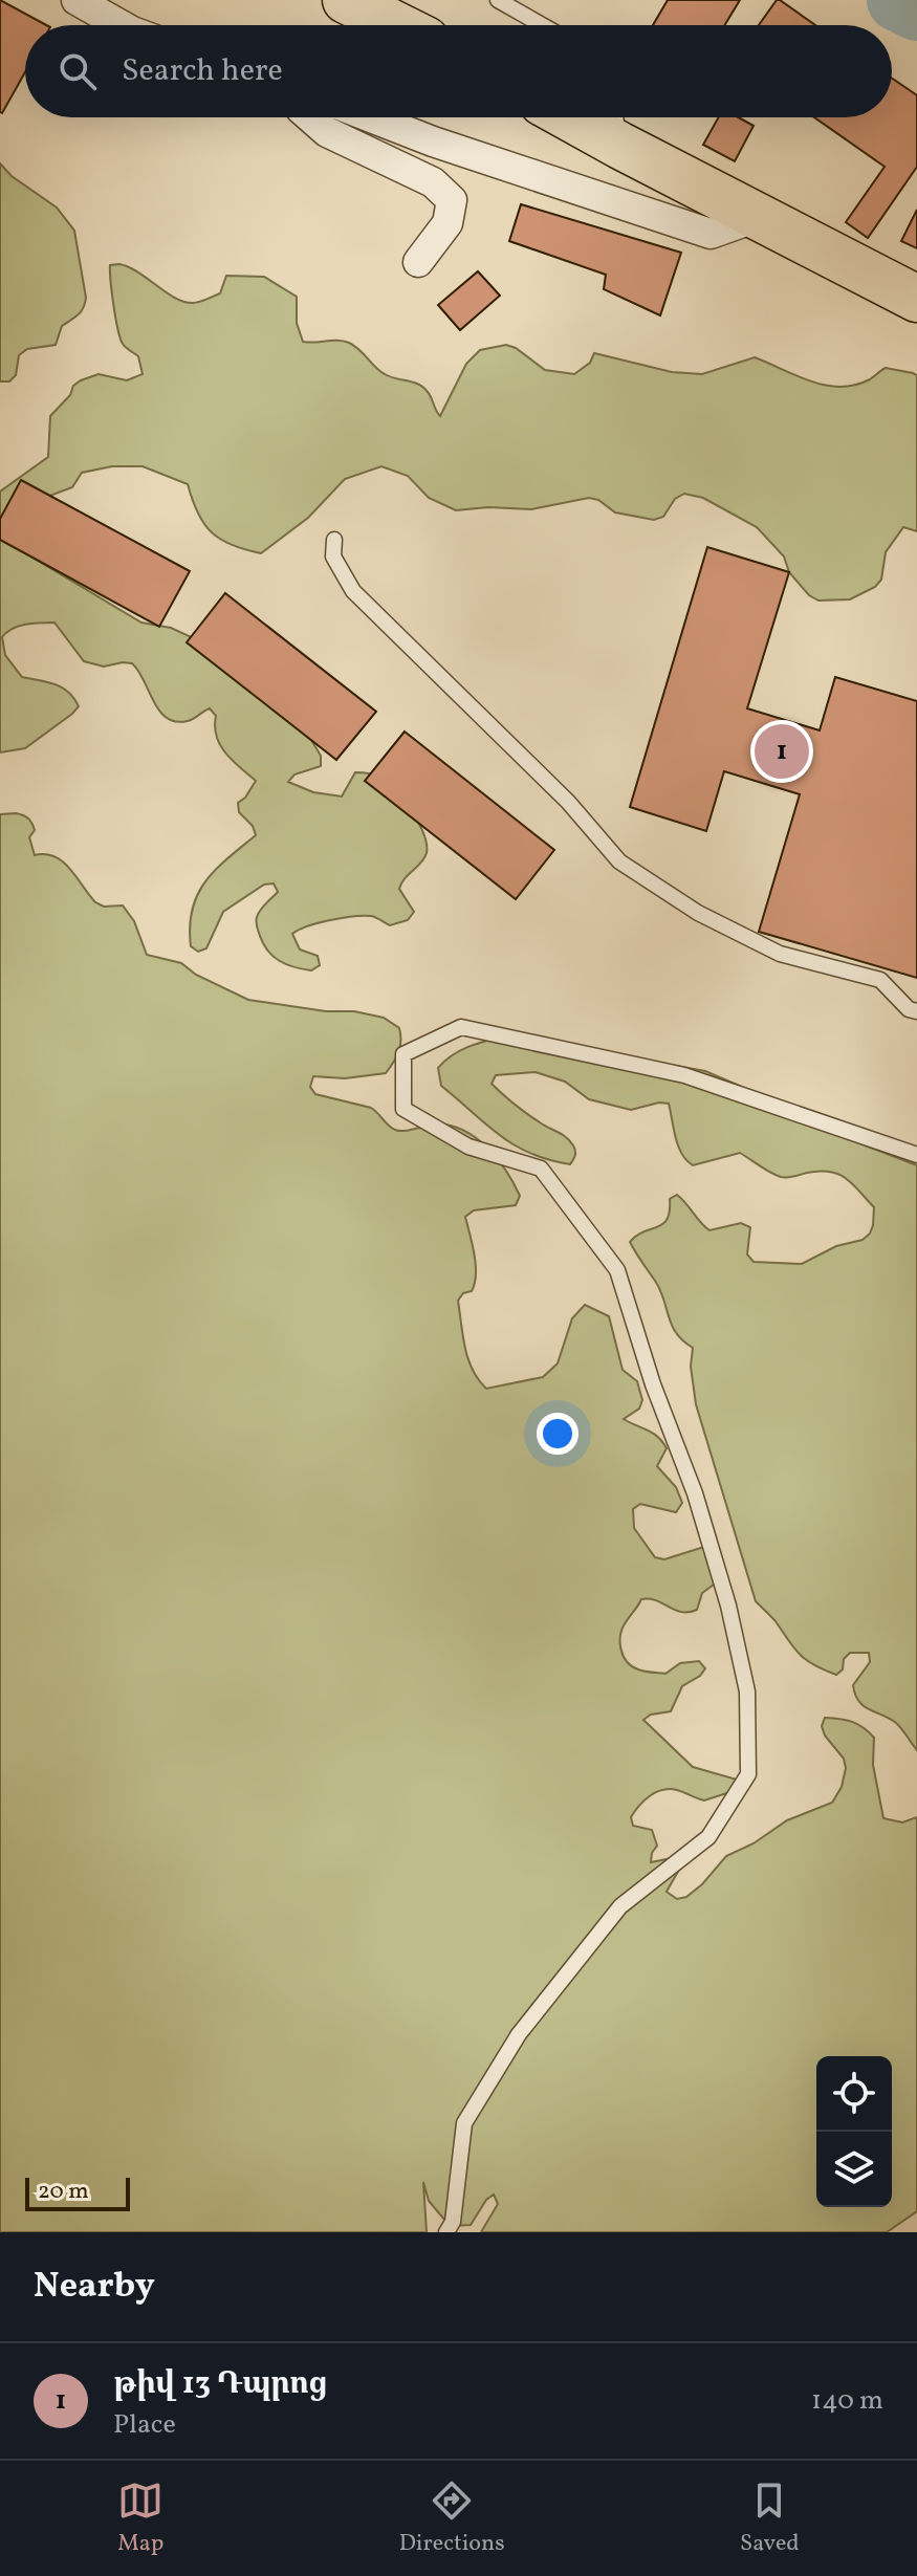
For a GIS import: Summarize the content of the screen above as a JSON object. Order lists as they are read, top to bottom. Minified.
{"scale_bar":"20 m","page":{"search":"Search here","pins":"1","scale":"20 m","heading":"Nearby","list":[{"mark":"1","name":"թիվ 13 Դպրոց","note":"Place","value":"140 m"}],"nav":["Map","Directions","Saved"]}}
